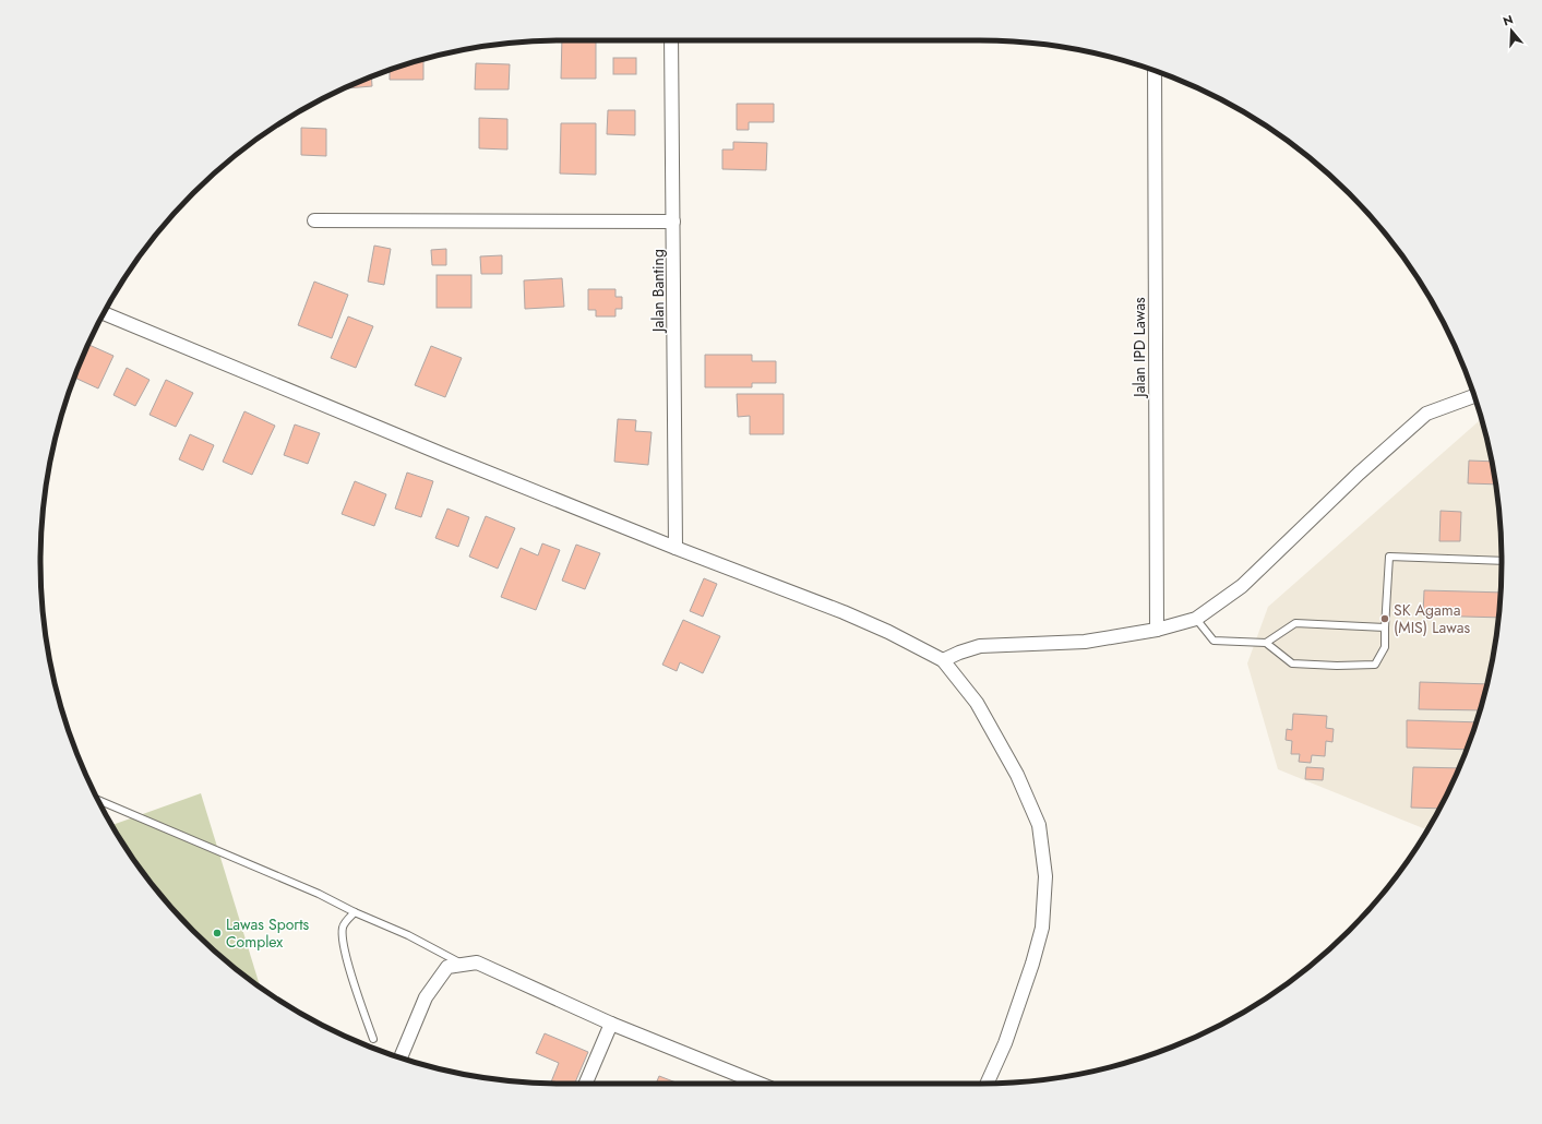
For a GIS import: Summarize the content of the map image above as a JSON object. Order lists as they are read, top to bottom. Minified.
{"streets":{"street":["Jalan Banting","Jalan IPD Lawas"]},"places":["SK Agama (MIS) Lawas","Lawas Sports Complex"],"north":"top"}
